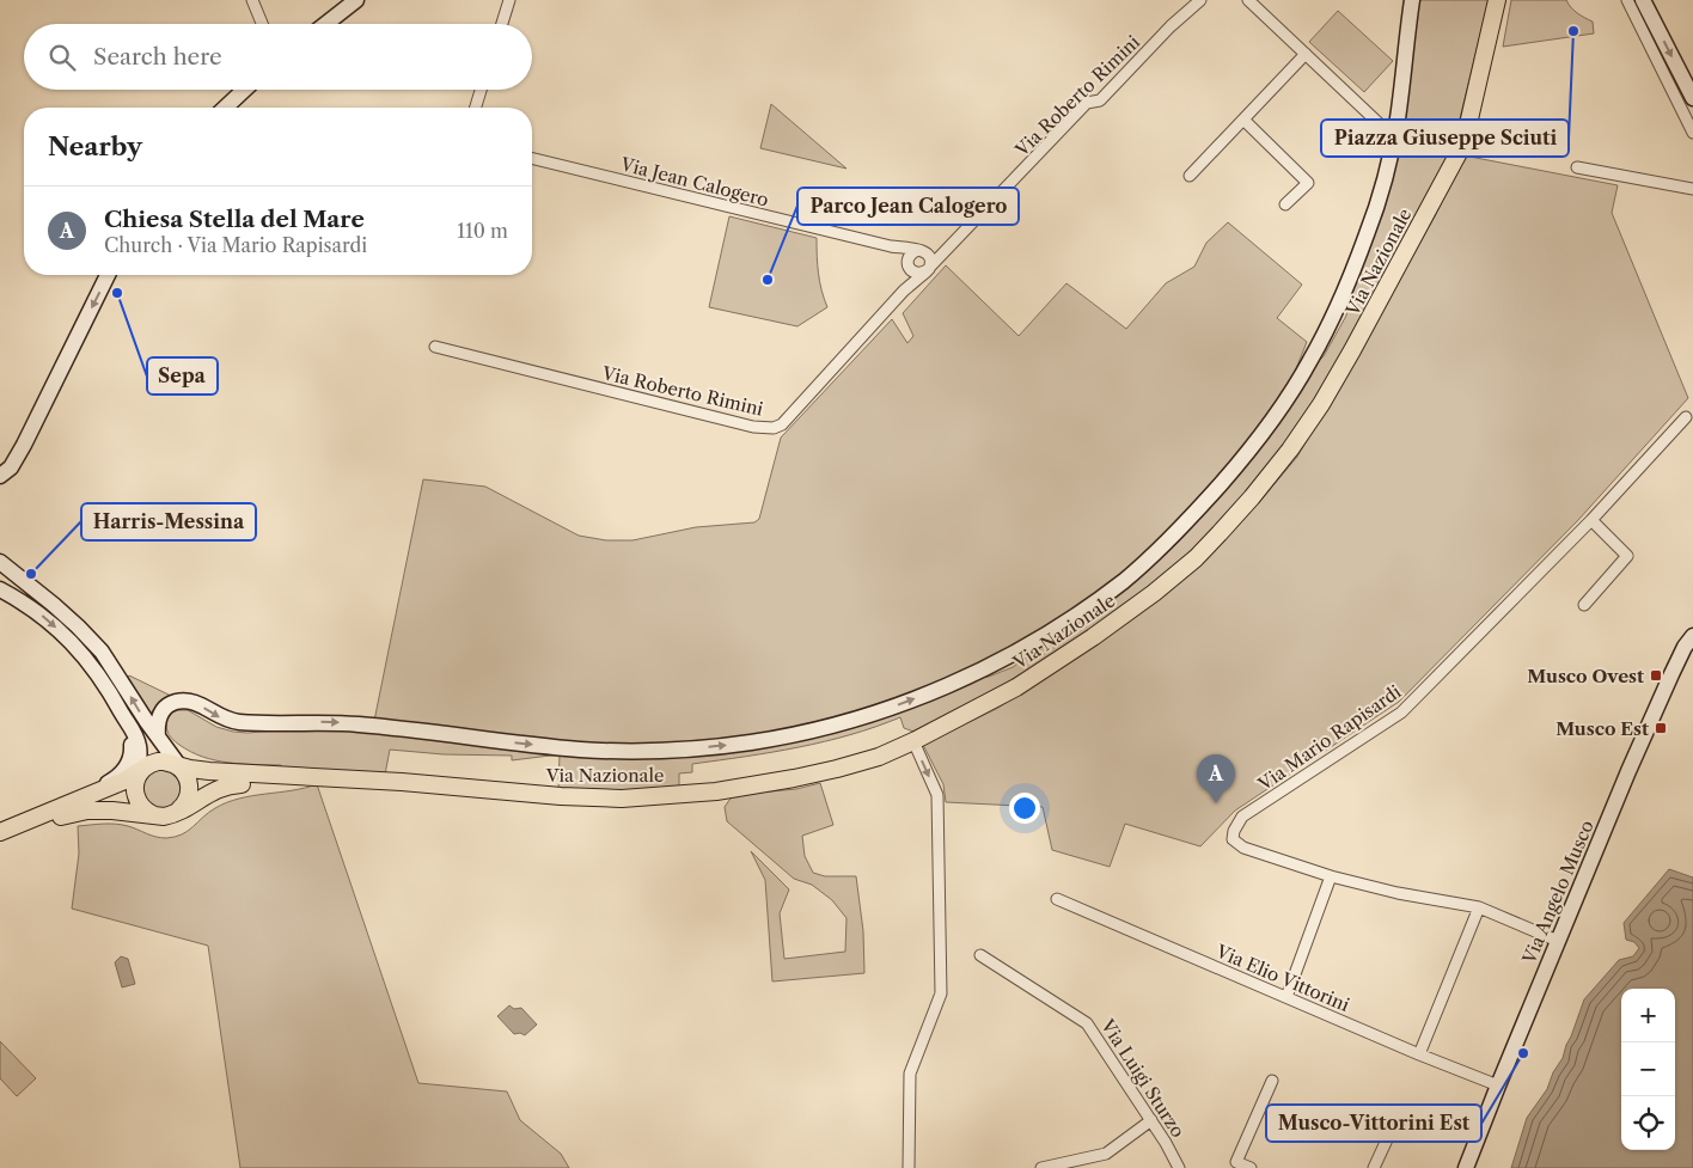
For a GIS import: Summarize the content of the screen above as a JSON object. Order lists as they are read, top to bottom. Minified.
{"streets":{"main road":["Via Nazionale"],"street":["Via Roberto Rimini","Via Jean Calogero","Via Mario Rapisardi","Via Angelo Musco","Via Elio Vittorini","Via Luigi Sturzo"]},"crossings":[["Via Roberto Rimini","Via Jean Calogero"],["Via Mario Rapisardi","Via Angelo Musco"],["Via Angelo Musco","Via Elio Vittorini"]],"places":{"other":["Piazza Giuseppe Sciuti","Parco Jean Calogero","Sepa","Harris-Messina","Musco-Vittorini Est"],"transit":["Musco Ovest","Musco Est"]},"page":{"search":"Search here","heading":"Nearby","list":[{"mark":"A","name":"Chiesa Stella del Mare","note":"Church · Via Mario Rapisardi","value":"110 m"}],"pins":"A","map_buttons":["+","−"]}}
